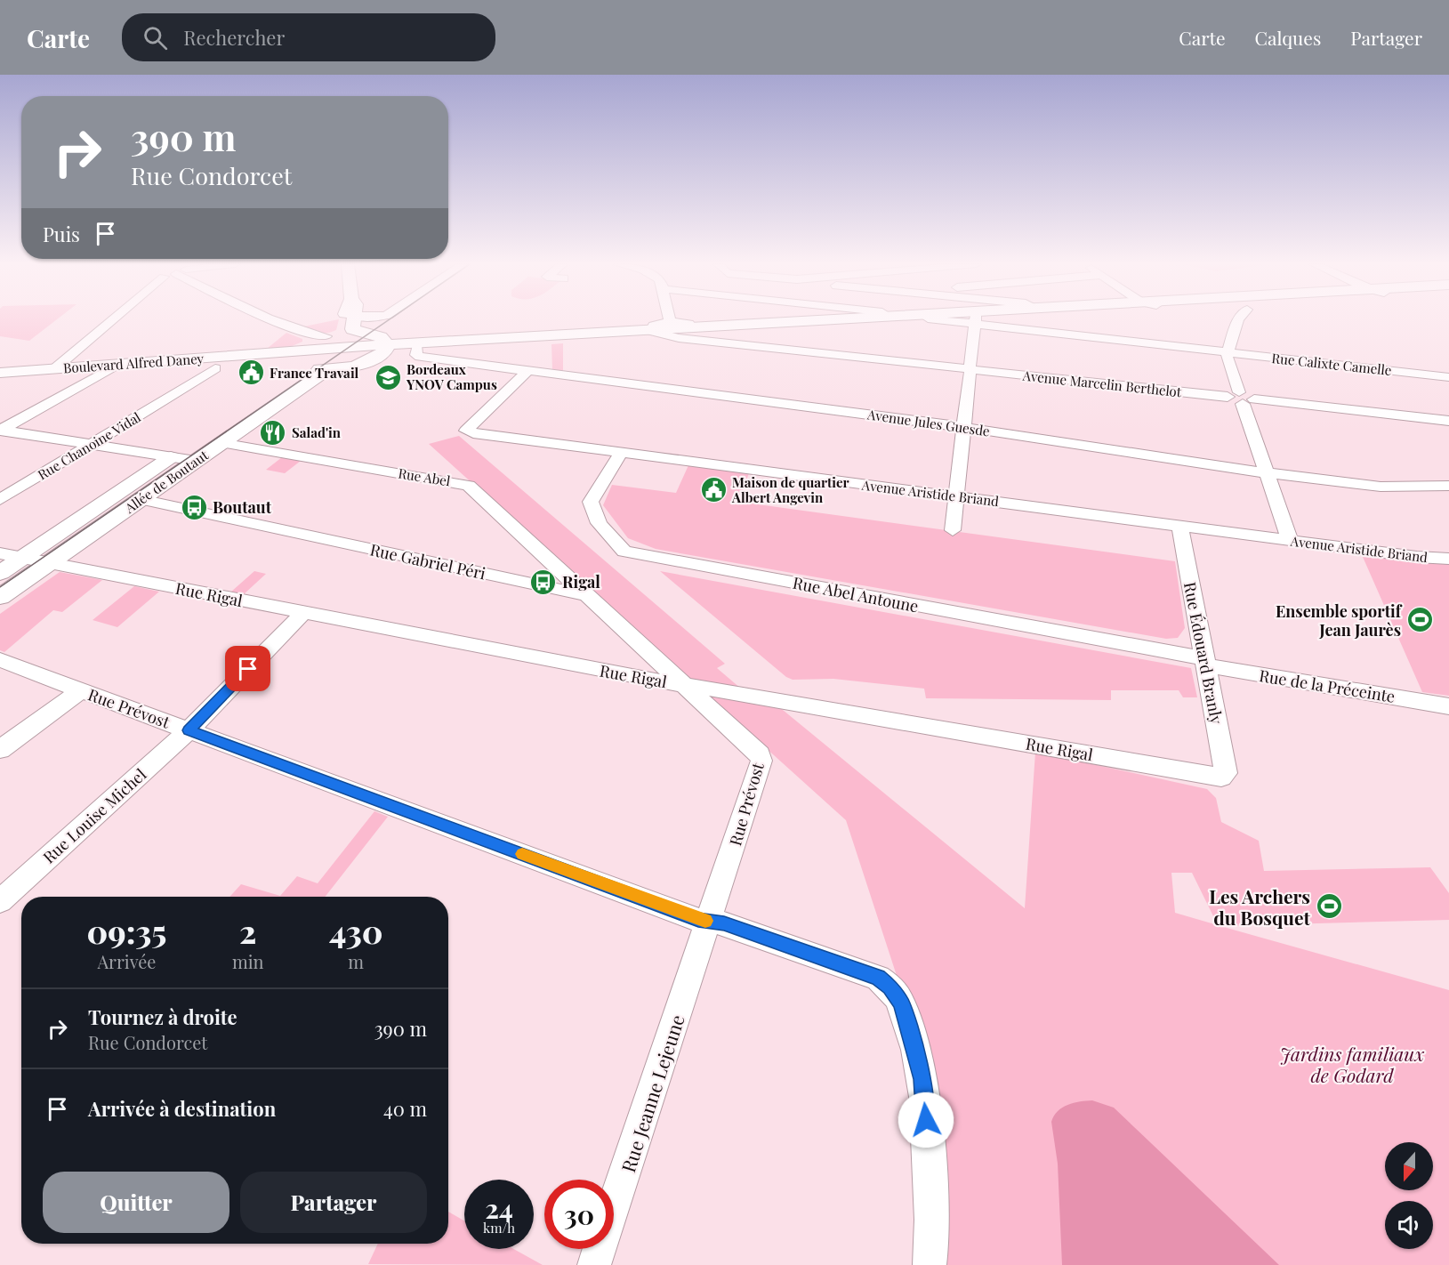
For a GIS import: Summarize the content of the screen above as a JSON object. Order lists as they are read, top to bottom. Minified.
{"streets":{"main road":["Boulevard Alfred Daney","Allée de Boutaut"],"street":["Rue Calixte Camelle","Avenue Marcelin Berthelot","Avenue Jules Guesde","Rue Chanoine Vidal","Rue Abel","Avenue Aristide Briand","Rue Gabriel Péri","Rue Rigal","Rue Abel Antoune","Rue Édouard Branly","Rue de la Préceinte","Rue Prévost","Rue Louise Michel","Rue Jeanne Lejeune"]},"crossings":[["Boulevard Alfred Daney","Allée de Boutaut"],["Avenue Jules Guesde","Avenue Aristide Briand"],["Rue Abel","Allée de Boutaut"],["Rue Abel","Rue Gabriel Péri"],["Allée de Boutaut","Rue Gabriel Péri"],["Allée de Boutaut","Rue Rigal"],["Avenue Aristide Briand","Rue Abel Antoune"],["Avenue Aristide Briand","Rue Édouard Branly"],["Rue Rigal","Rue Édouard Branly"],["Rue Rigal","Rue Prévost"],["Rue Rigal","Rue Louise Michel"],["Rue Abel Antoune","Rue Édouard Branly"],["Rue Abel Antoune","Rue de la Préceinte"],["Rue Édouard Branly","Rue de la Préceinte"],["Rue Prévost","Rue Louise Michel"],["Rue Prévost","Rue Jeanne Lejeune"]],"parks":["Jardins familiaux de Godard"],"places":{"public building":["France Travail","Maison de quartier Albert Angevin"],"school or university":["Bordeaux YNOV Campus"],"restaurant":["Salad'in"],"bus stop":["Boutaut","Rigal"],"sports":["Ensemble sportif Jean Jaurès","Les Archers du Bosquet"]},"north":"bottom","page":{"header":"Carte","search":"Rechercher","nav":["Carte","Calques","Partager"],"turn":["390 m","Rue Condorcet"],"then":"Puis","eta":["09:35","Arrivée","2","min","430","m"],"list":[{"name":"Tournez à droite","note":"Rue Condorcet","value":"390 m"},{"name":"Arrivée à destination","value":"40 m"}],"buttons":["Quitter","Partager"],"speed":"24 km/h","limit":"30"}}
